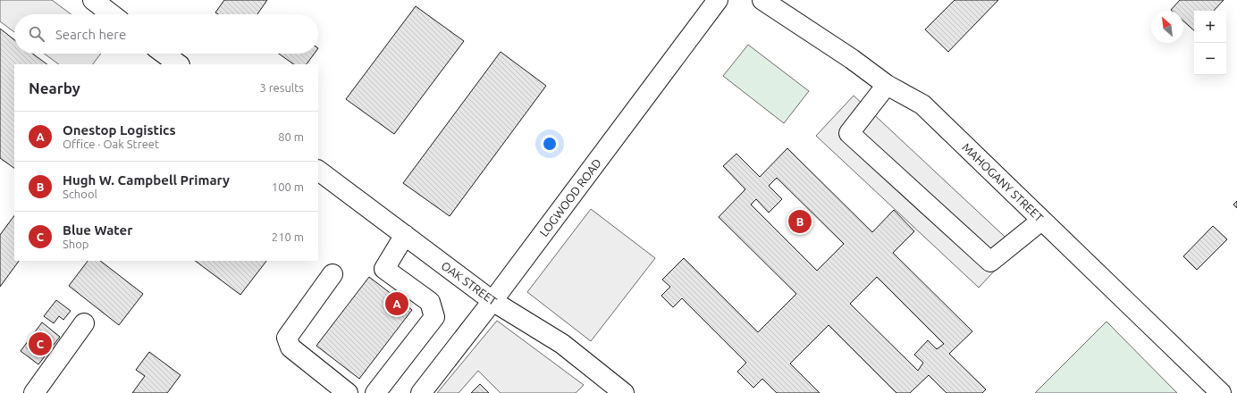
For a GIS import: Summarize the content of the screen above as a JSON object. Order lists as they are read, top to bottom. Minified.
{"streets":{"street":["MAHOGANY STREET","LOGWOOD ROAD","OAK STREET"]},"crossings":[["LOGWOOD ROAD","OAK STREET"]],"north":"top left","page":{"map_buttons":["+","−"],"search":"Search here","heading":["Nearby","3 results"],"list":[{"mark":"A","name":"Onestop Logistics","note":"Office · Oak Street","value":"80 m"},{"mark":"B","name":"Hugh W. Campbell Primary","note":"School","value":"100 m"},{"mark":"C","name":"Blue Water","note":"Shop","value":"210 m"}],"pins":["B","A","C"]}}
